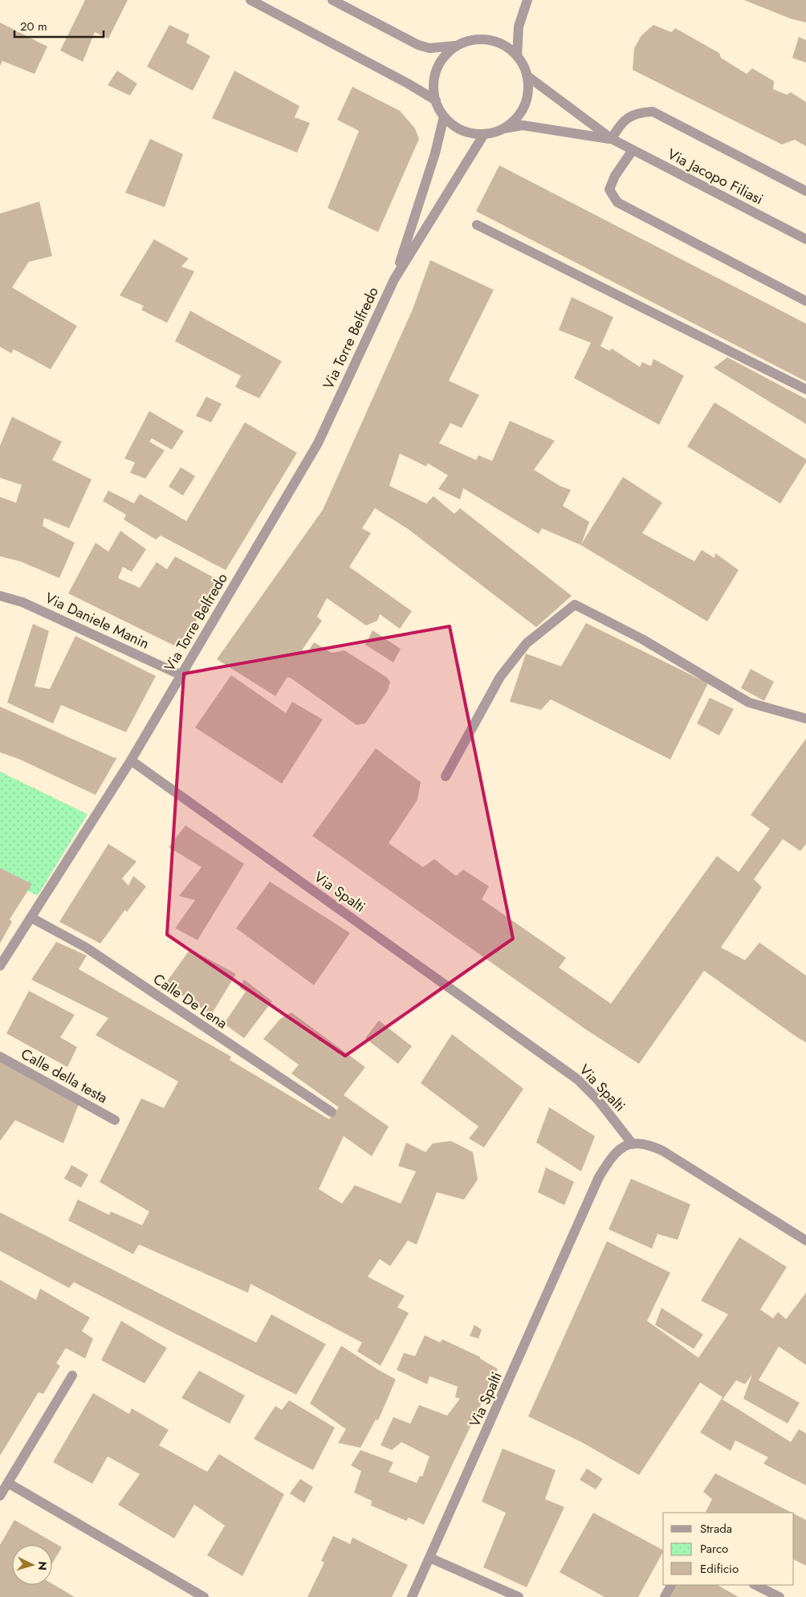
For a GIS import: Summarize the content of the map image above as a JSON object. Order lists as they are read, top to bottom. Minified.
{"streets":{"street":["Via Jacopo Filiasi","Via Torre Belfredo","Via Daniele Manin","Via Spalti","Calle De Lena","Calle della testa"]},"crossings":[["Via Jacopo Filiasi","Via Torre Belfredo"],["Via Torre Belfredo","Via Daniele Manin"],["Via Torre Belfredo","Via Spalti"],["Via Torre Belfredo","Calle De Lena"]],"legend":["Strada","Parco","Edificio"],"scale_bar":"20 m","north":"right"}
